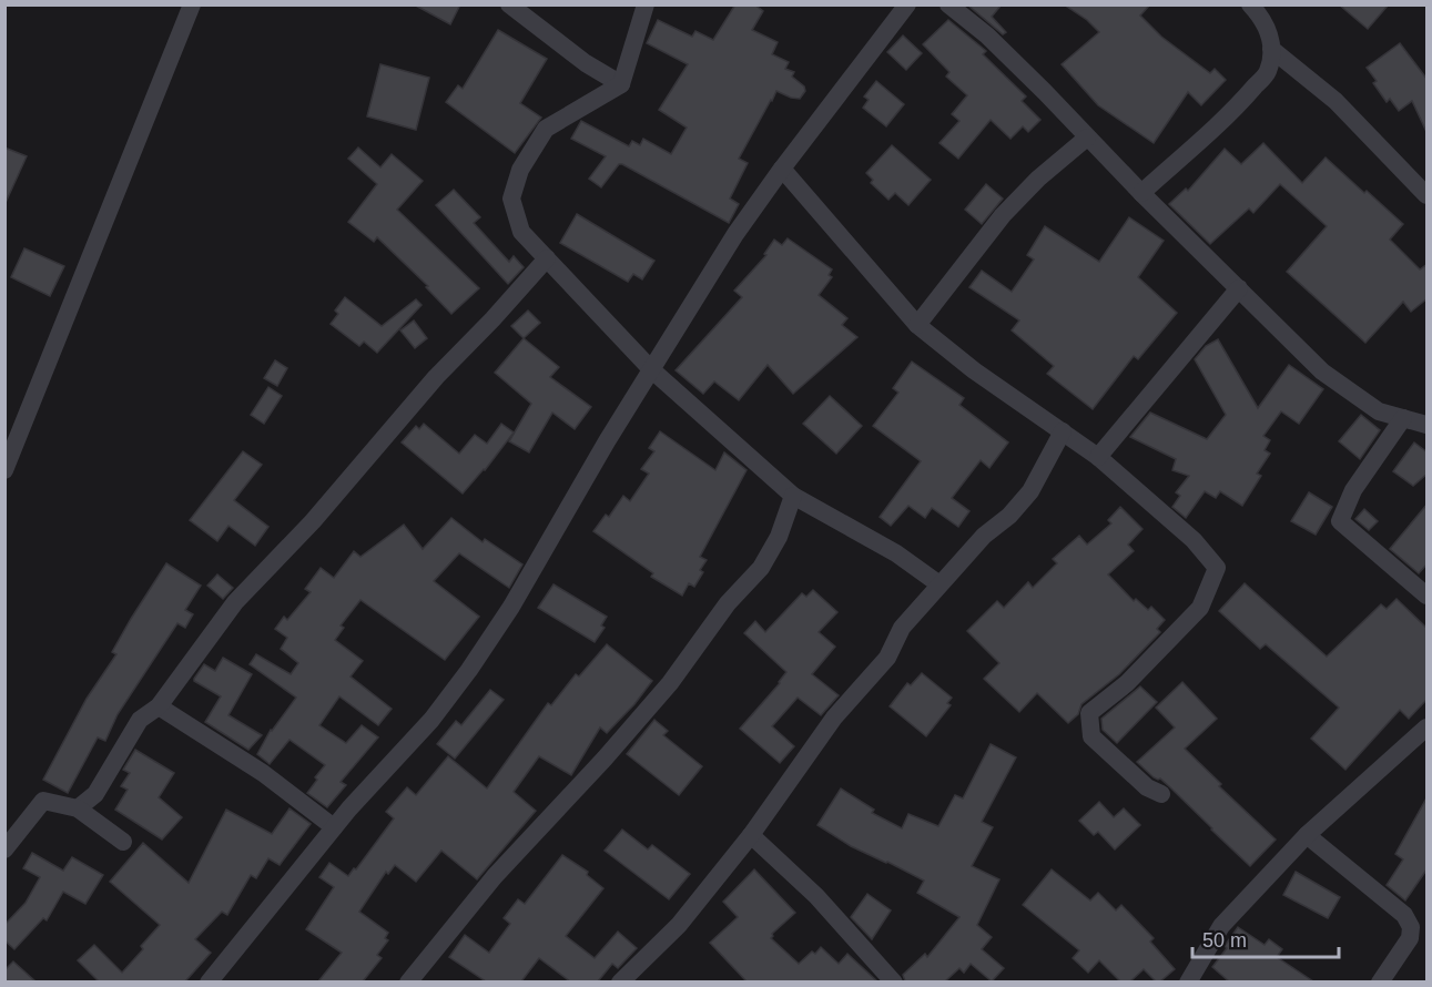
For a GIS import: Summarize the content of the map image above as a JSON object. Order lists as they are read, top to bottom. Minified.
{"scale_bar":"50 m"}
